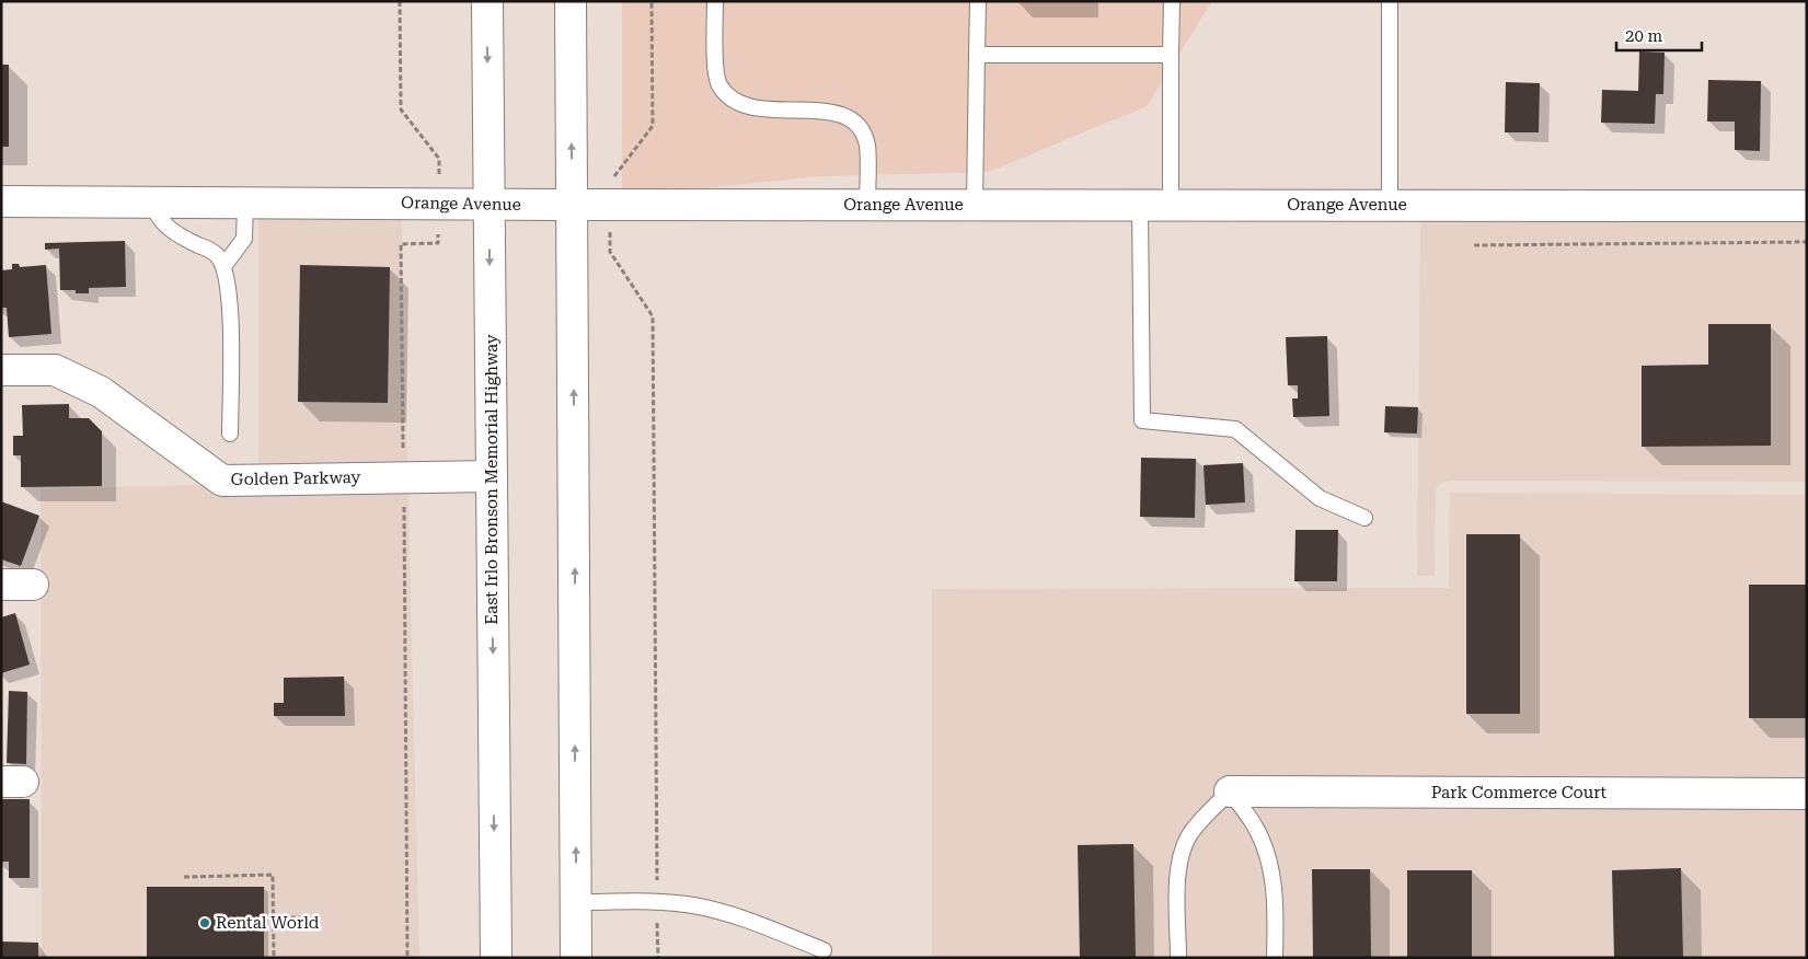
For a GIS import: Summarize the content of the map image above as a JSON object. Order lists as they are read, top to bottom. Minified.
{"streets":{"main road":["Orange Avenue","Golden Parkway","East Irlo Bronson Memorial Highway","Park Commerce Court"]},"crossings":[["Orange Avenue","East Irlo Bronson Memorial Highway"],["Golden Parkway","East Irlo Bronson Memorial Highway"]],"places":["Rental World"],"scale_bar":"20 m"}
